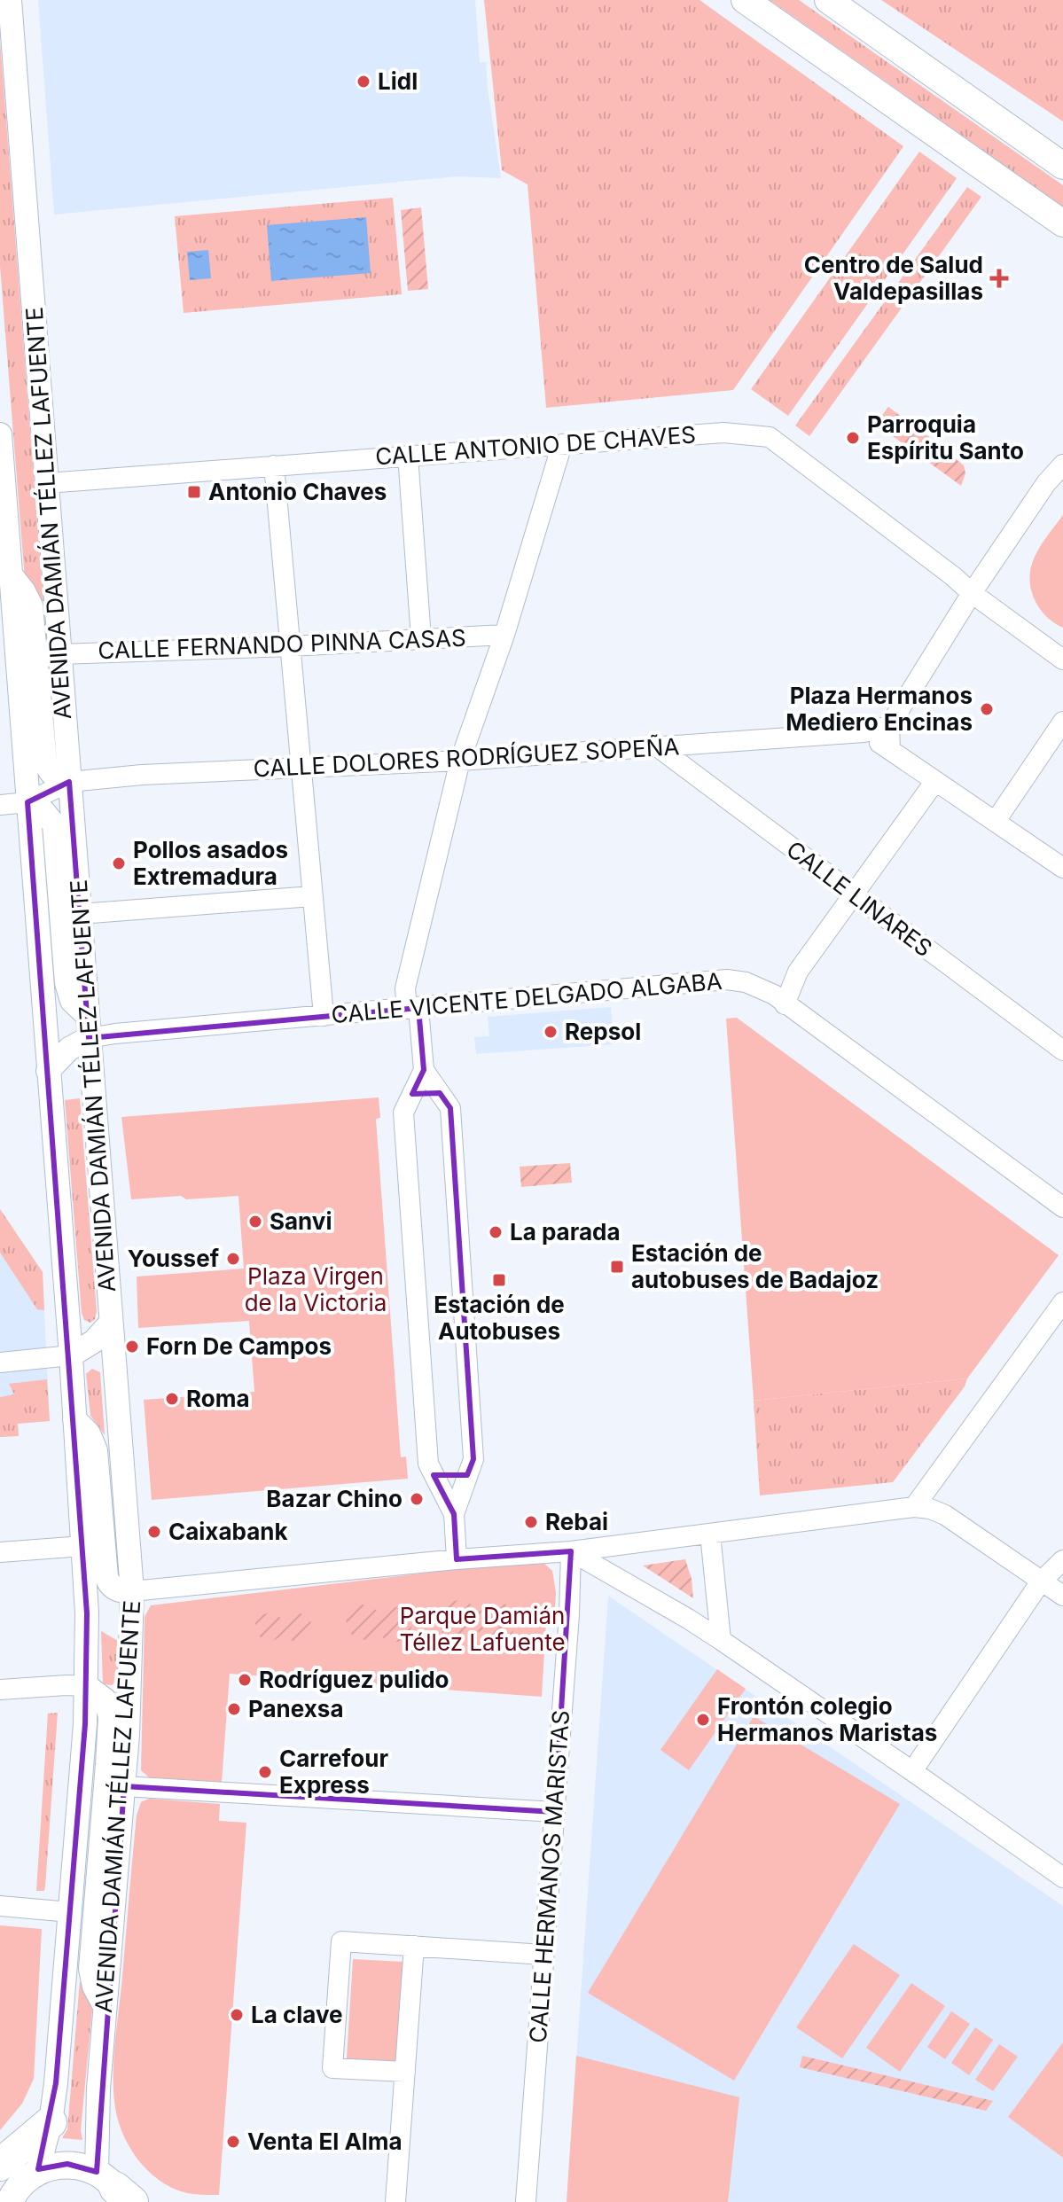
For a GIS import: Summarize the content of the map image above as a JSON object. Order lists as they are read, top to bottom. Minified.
{"streets":{"street":["CALLE ANTONIO DE CHAVES","AVENIDA DAMIÁN TÉLLEZ LAFUENTE","CALLE FERNANDO PINNA CASAS","CALLE DOLORES RODRÍGUEZ SOPEÑA","CALLE LINARES","CALLE VICENTE DELGADO ALGABA","CALLE HERMANOS MARISTAS"]},"crossings":[["CALLE ANTONIO DE CHAVES","AVENIDA DAMIÁN TÉLLEZ LAFUENTE"],["AVENIDA DAMIÁN TÉLLEZ LAFUENTE","CALLE FERNANDO PINNA CASAS"],["AVENIDA DAMIÁN TÉLLEZ LAFUENTE","CALLE DOLORES RODRÍGUEZ SOPEÑA"],["AVENIDA DAMIÁN TÉLLEZ LAFUENTE","CALLE VICENTE DELGADO ALGABA"],["CALLE DOLORES RODRÍGUEZ SOPEÑA","CALLE LINARES"]],"parks":["Plaza Virgen de la Victoria","Parque Damián Téllez Lafuente"],"places":{"other":["Lidl","Parroquia Espíritu Santo","Plaza Hermanos Mediero Encinas","Pollos asados Extremadura","Repsol","Sanvi","La parada","Youssef","Forn De Campos","Roma","Bazar Chino","Rebai","Caixabank","Rodríguez pulido","Panexsa","Frontón colegio Hermanos Maristas","Carrefour Express","La clave","Venta El Alma"],"health":["Centro de Salud Valdepasillas"],"transit":["Antonio Chaves","Estación de autobuses de Badajoz","Estación de Autobuses"]}}
